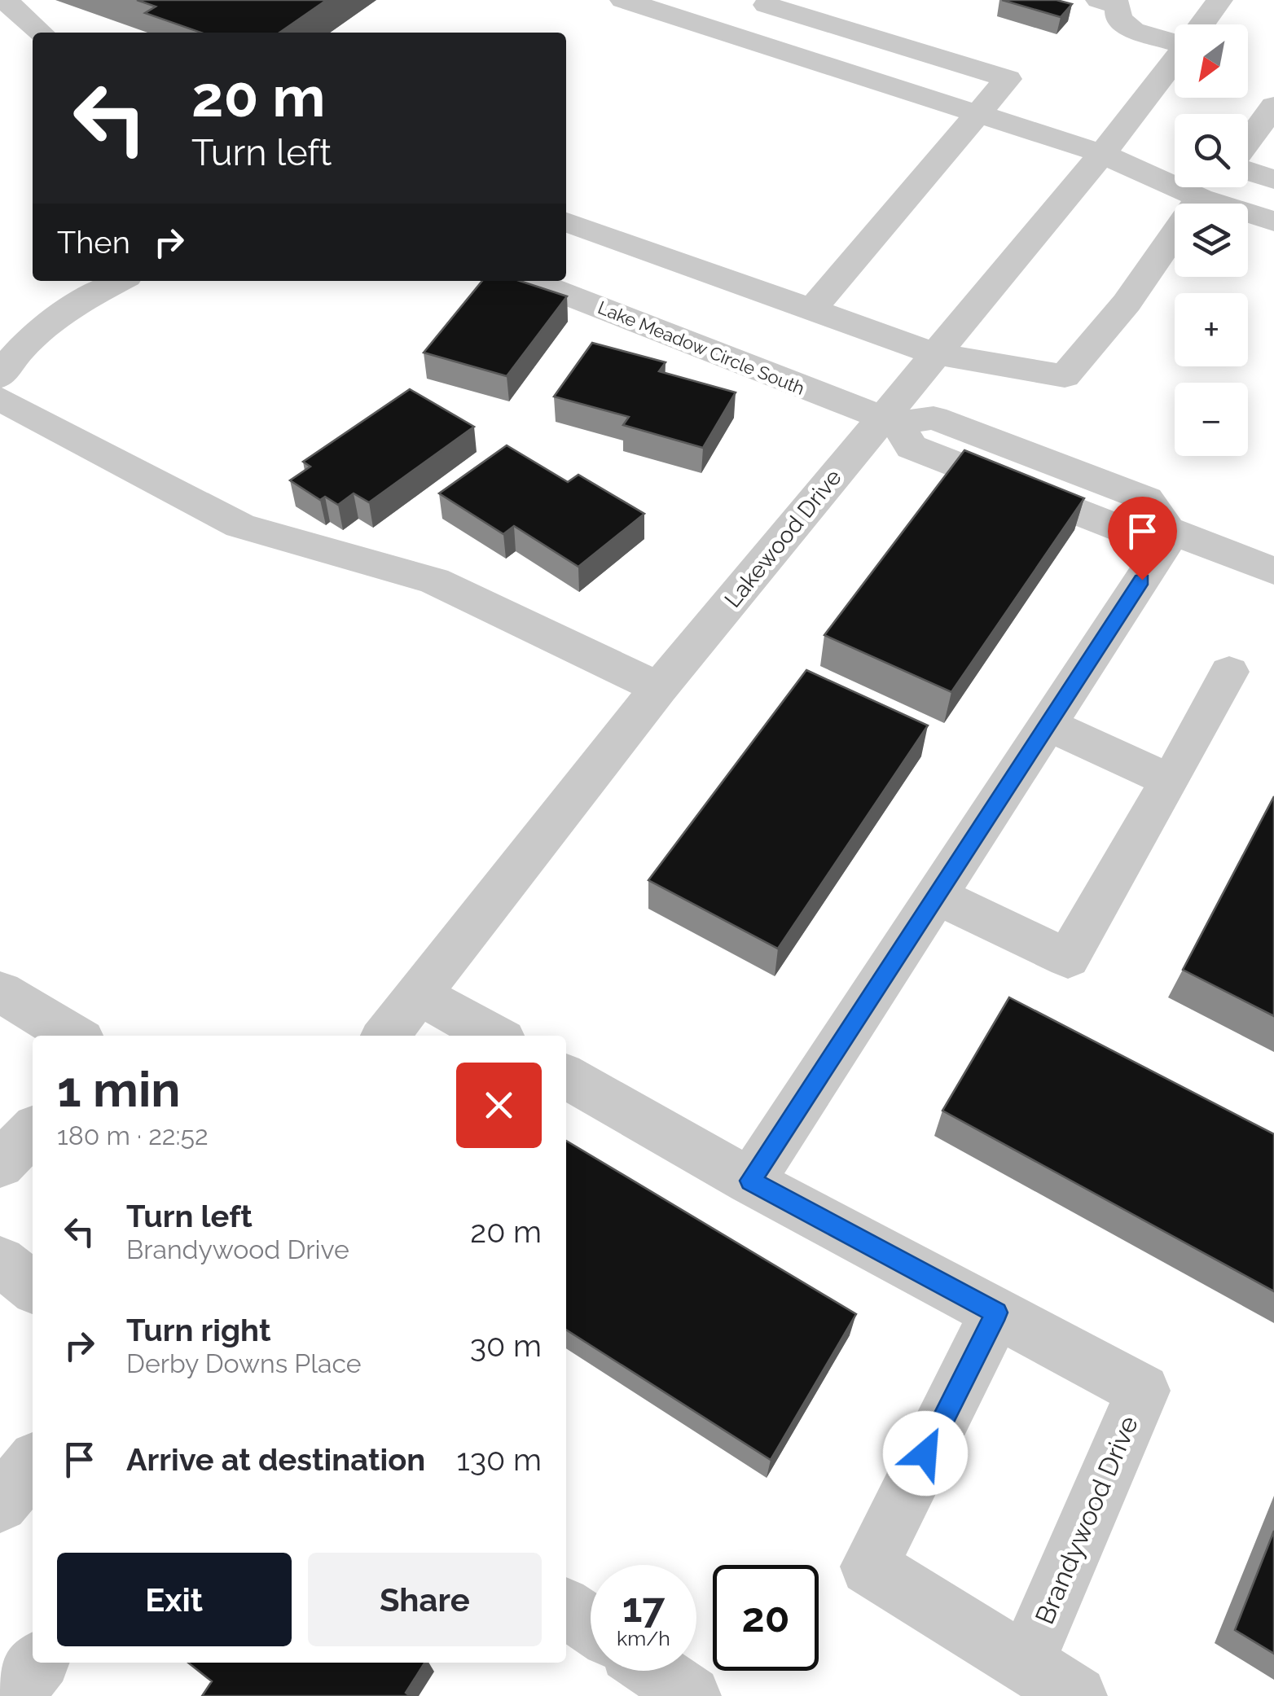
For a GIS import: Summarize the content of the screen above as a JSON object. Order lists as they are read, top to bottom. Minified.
{"streets":{"street":["Lake Meadow Circle South","Lakewood Drive","Brandywood Drive"]},"crossings":[["Lake Meadow Circle South","Lakewood Drive"]],"north":"bottom left","page":{"map_buttons":["+","−"],"turn":["20 m","Turn left"],"then":"Then","heading":["1 min","180 m · 22:52"],"list":[{"name":"Turn left","note":"Brandywood Drive","value":"20 m"},{"name":"Turn right","note":"Derby Downs Place","value":"30 m"},{"name":"Arrive at destination","value":"130 m"}],"buttons":["Exit","Share"],"speed":"17 km/h","limit":"20"}}
